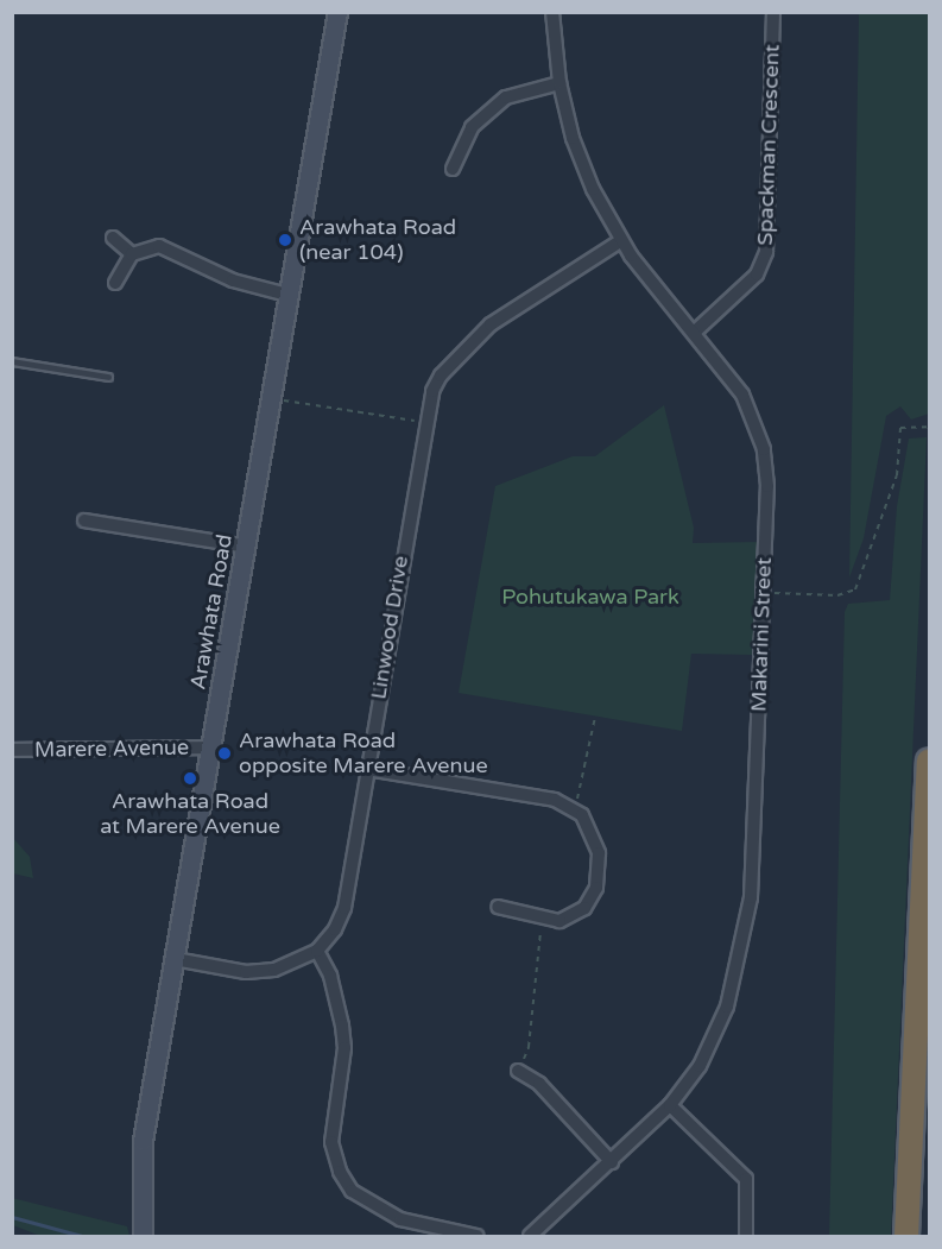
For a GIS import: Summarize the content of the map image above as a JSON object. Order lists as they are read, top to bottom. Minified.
{"streets":{"main road":["Arawhata Road"],"street":["Spackman Crescent","Linwood Drive","Makarini Street","Marere Avenue"]},"crossings":[["Spackman Crescent","Makarini Street"],["Arawhata Road","Marere Avenue"],["Linwood Drive","Makarini Street"]],"parks":["Pohutukawa Park"],"places":["Arawhata Road (near 104)","Arawhata Road opposite Marere Avenue","Arawhata Road at Marere Avenue"]}
